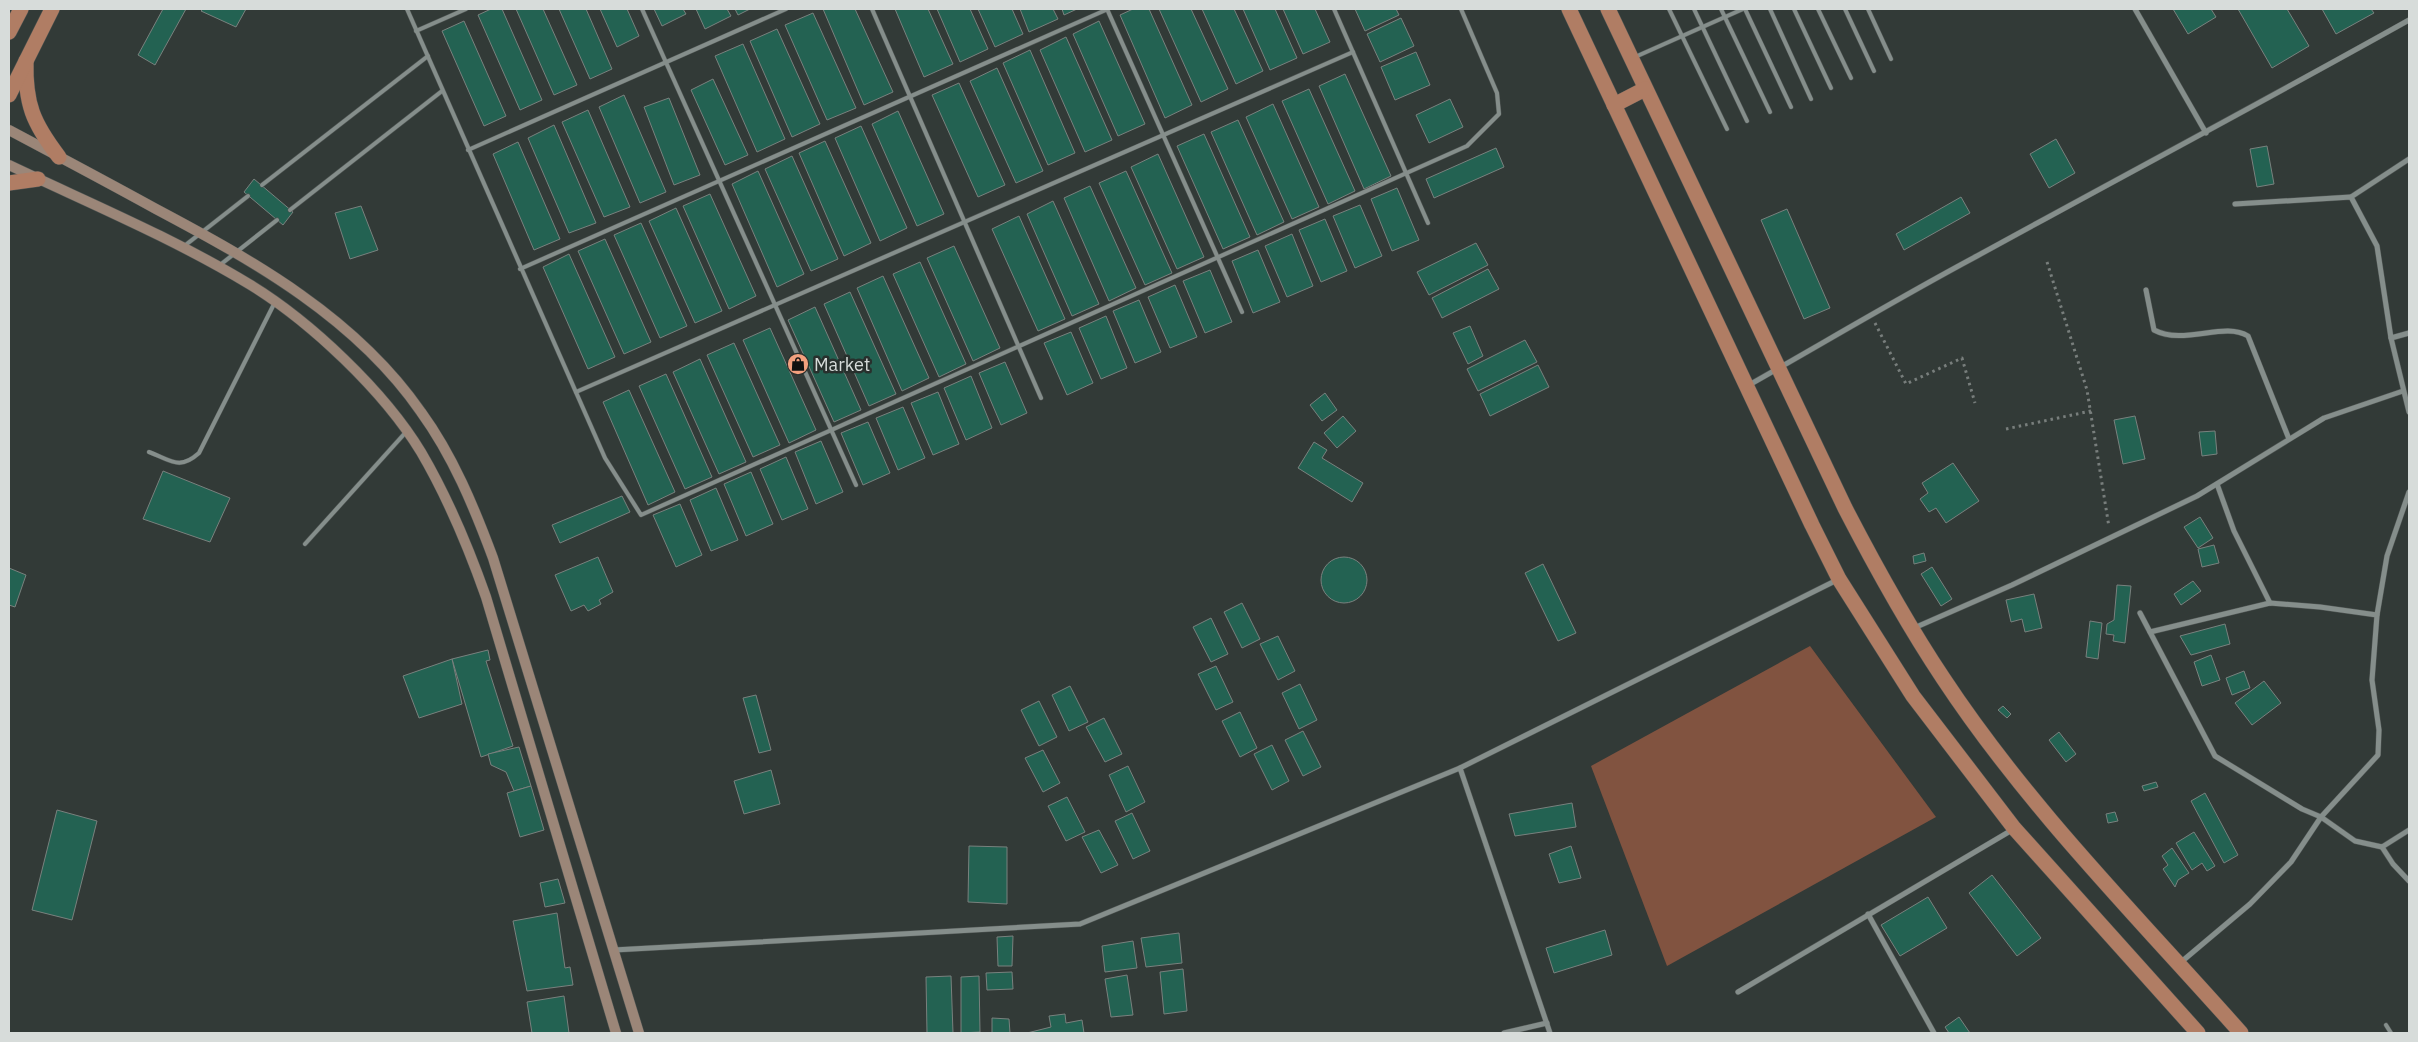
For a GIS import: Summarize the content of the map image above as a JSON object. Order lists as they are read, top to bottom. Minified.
{"places":{"shop":["Market"]}}
